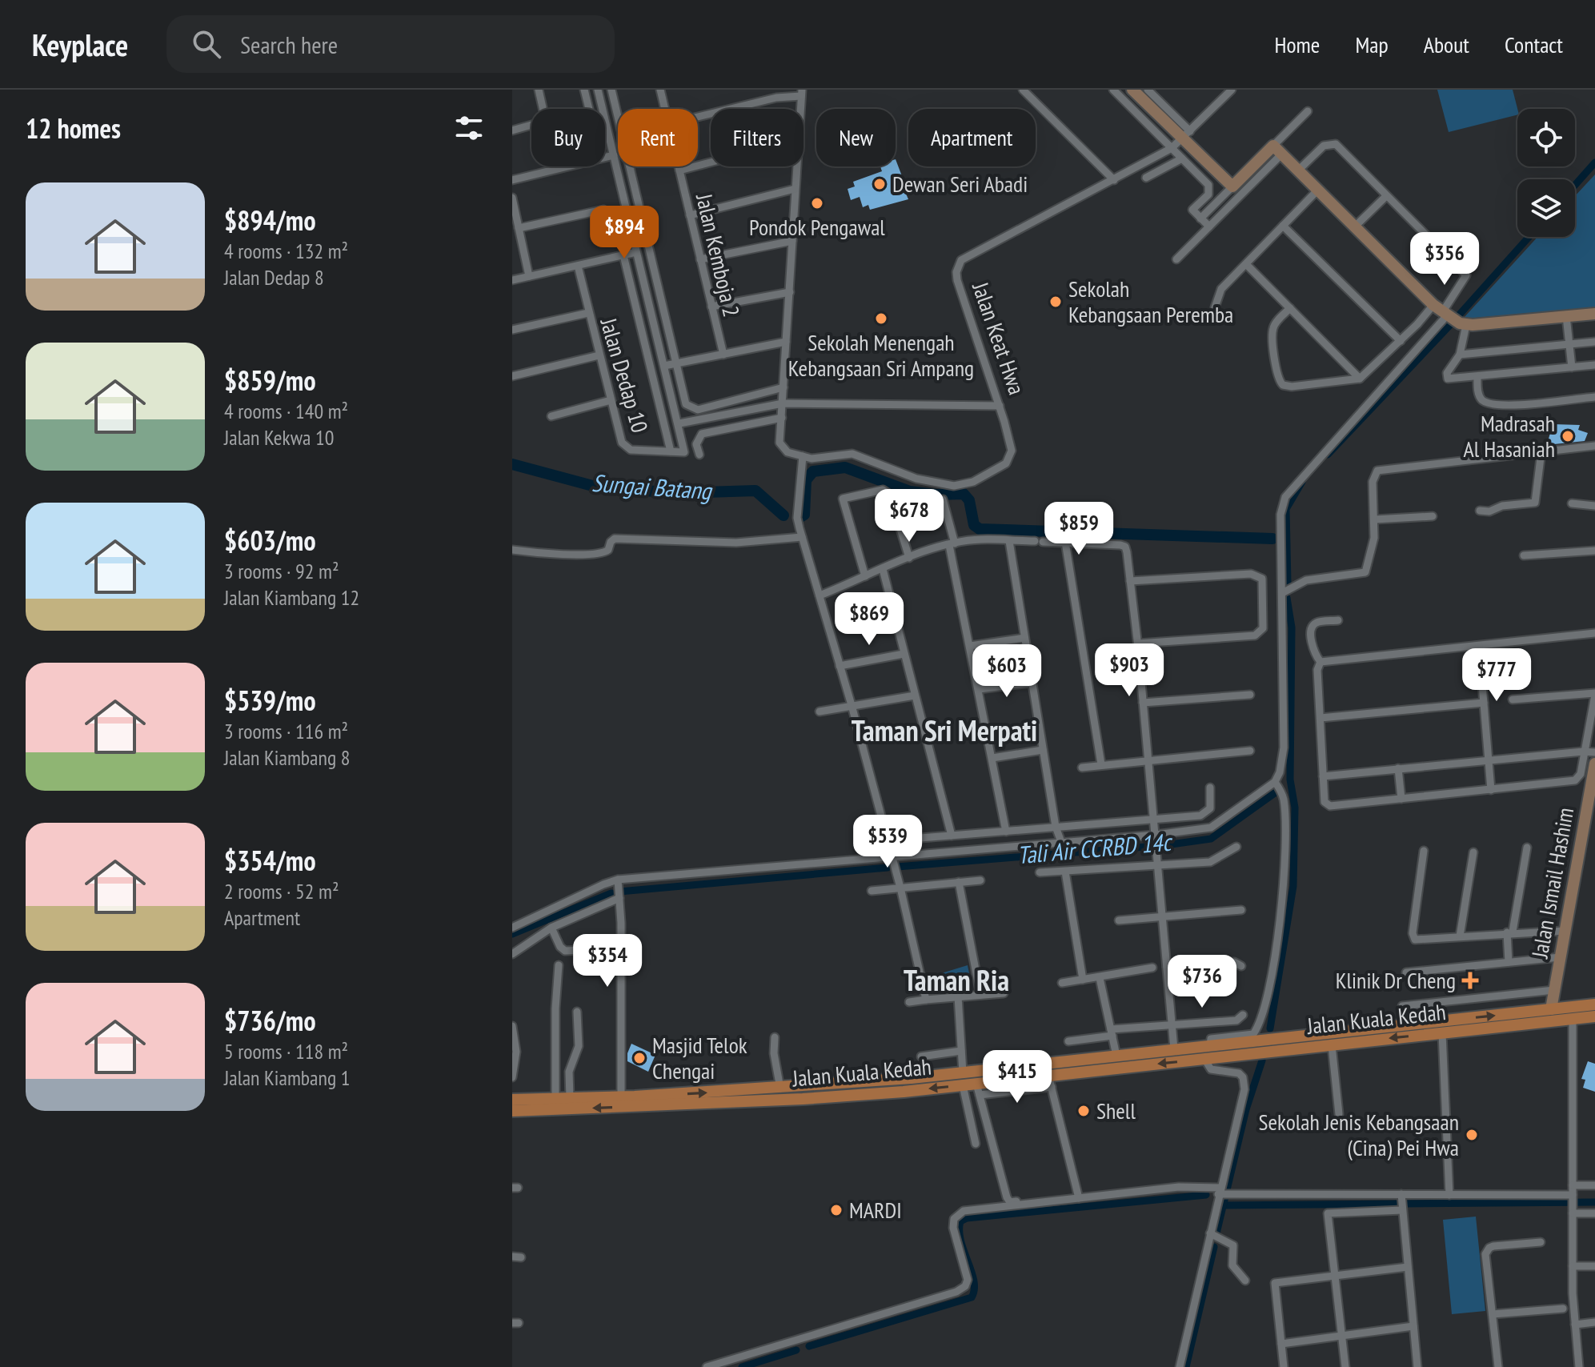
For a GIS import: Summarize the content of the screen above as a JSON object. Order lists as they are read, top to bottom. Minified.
{"streets":{"main road":["Jalan Kuala Kedah"],"street":["Jalan Kemboja 2","Jalan Keat Hwa","Jalan Dedap 10","Jalan Ismail Hashim"]},"crossings":[["Jalan Ismail Hashim","Jalan Kuala Kedah"]],"districts":["Taman Sri Merpati","Taman Ria"],"water":["Sungai Batang","Tali Air CCRBD 14c"],"places":{"other":["Dewan Seri Abadi","Pondok Pengawal","Sekolah Kebangsaan Peremba","Sekolah Menengah Kebangsaan Sri Ampang","Madrasah Al Hasaniah","Masjid Telok Chengai","Shell","Sekolah Jenis Kebangsaan (Cina) Pei Hwa","MARDI"],"health":["Klinik Dr Cheng"]},"page":{"header":"Keyplace","search":"Search here","nav":["Home","Map","About","Contact"],"heading":"12 homes","chip":["Buy","Rent","Filters","New","Apartment"],"list":[{"name":"$894/mo","note":"4 rooms · 132 m² · Jalan Dedap 8"},{"name":"$859/mo","note":"4 rooms · 140 m² · Jalan Kekwa 10"},{"name":"$603/mo","note":"3 rooms · 92 m² · Jalan Kiambang 12"},{"name":"$539/mo","note":"3 rooms · 116 m² · Jalan Kiambang 8"},{"name":"$354/mo","note":"2 rooms · 52 m² · Apartment"},{"name":"$736/mo","note":"5 rooms · 118 m² · Jalan Kiambang 1"}],"price":["$894","$356","$678","$859","$869","$903","$603","$777","$539","$354","$736","$415"]}}
